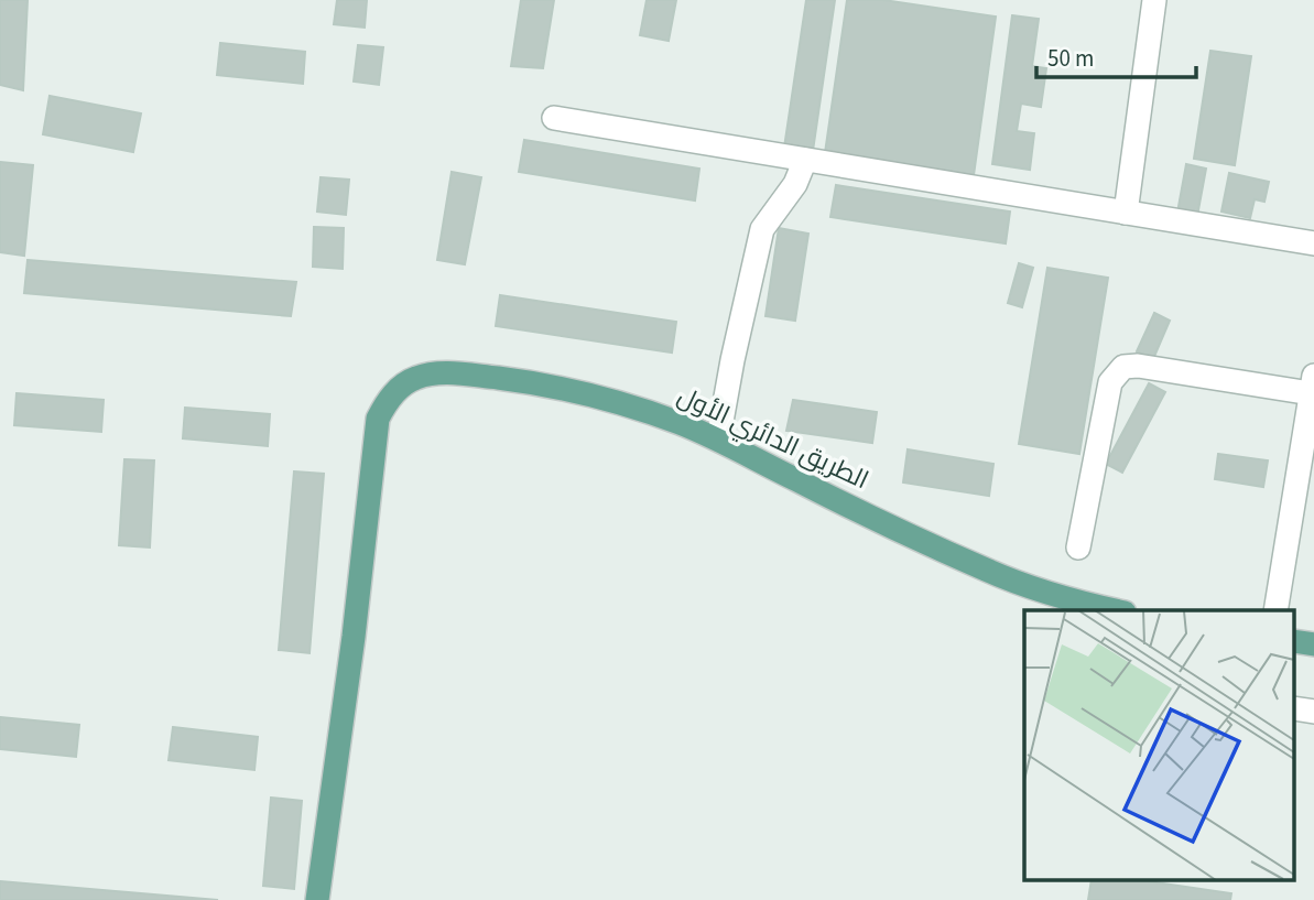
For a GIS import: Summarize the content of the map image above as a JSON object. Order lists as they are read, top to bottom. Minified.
{"streets":{"main road":["الطريق الدائري الأول"]},"scale_bar":"50 m"}
